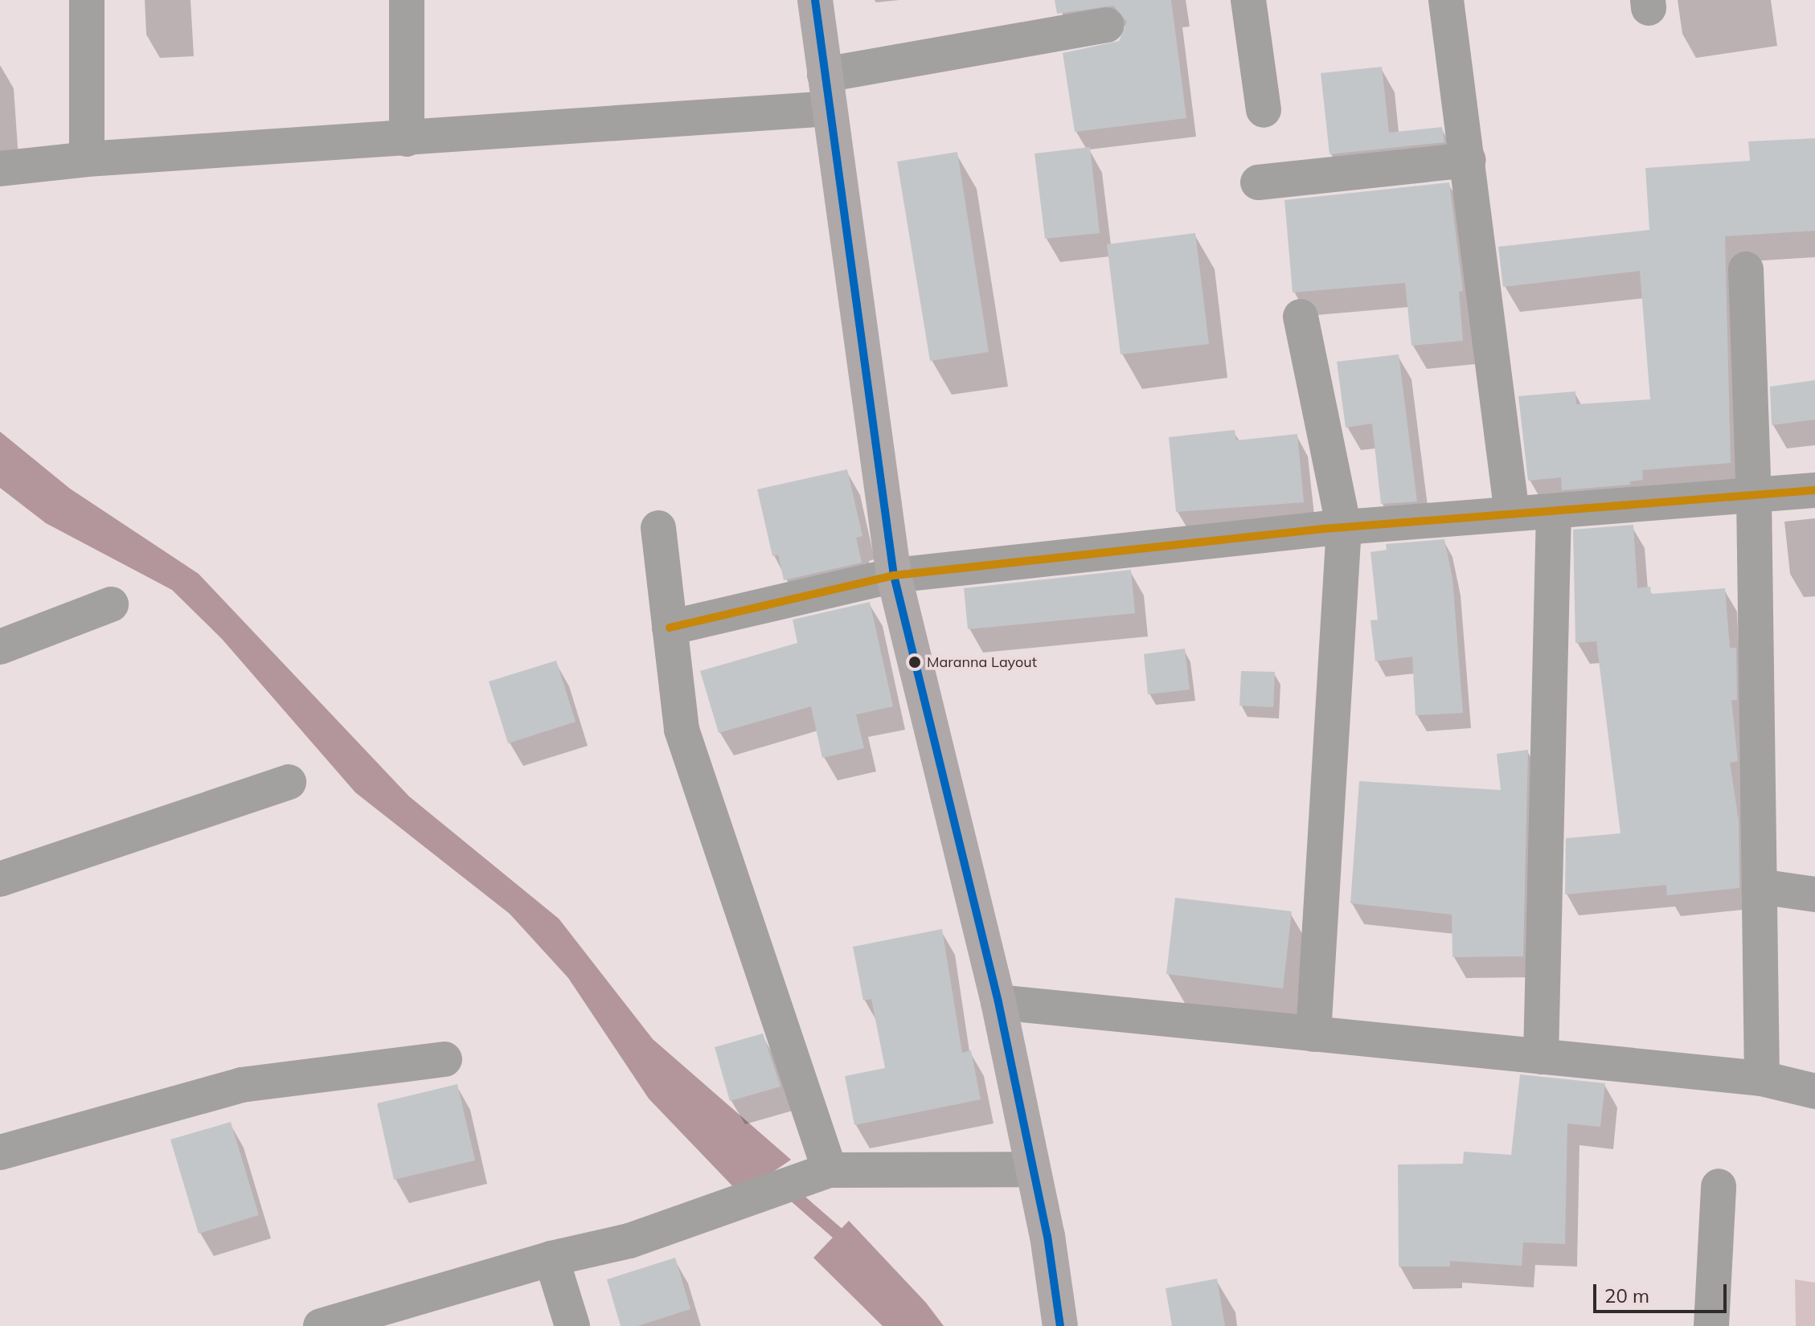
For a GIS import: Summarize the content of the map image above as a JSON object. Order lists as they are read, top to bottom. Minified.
{"places":["Maranna Layout"],"scale_bar":"20 m"}
